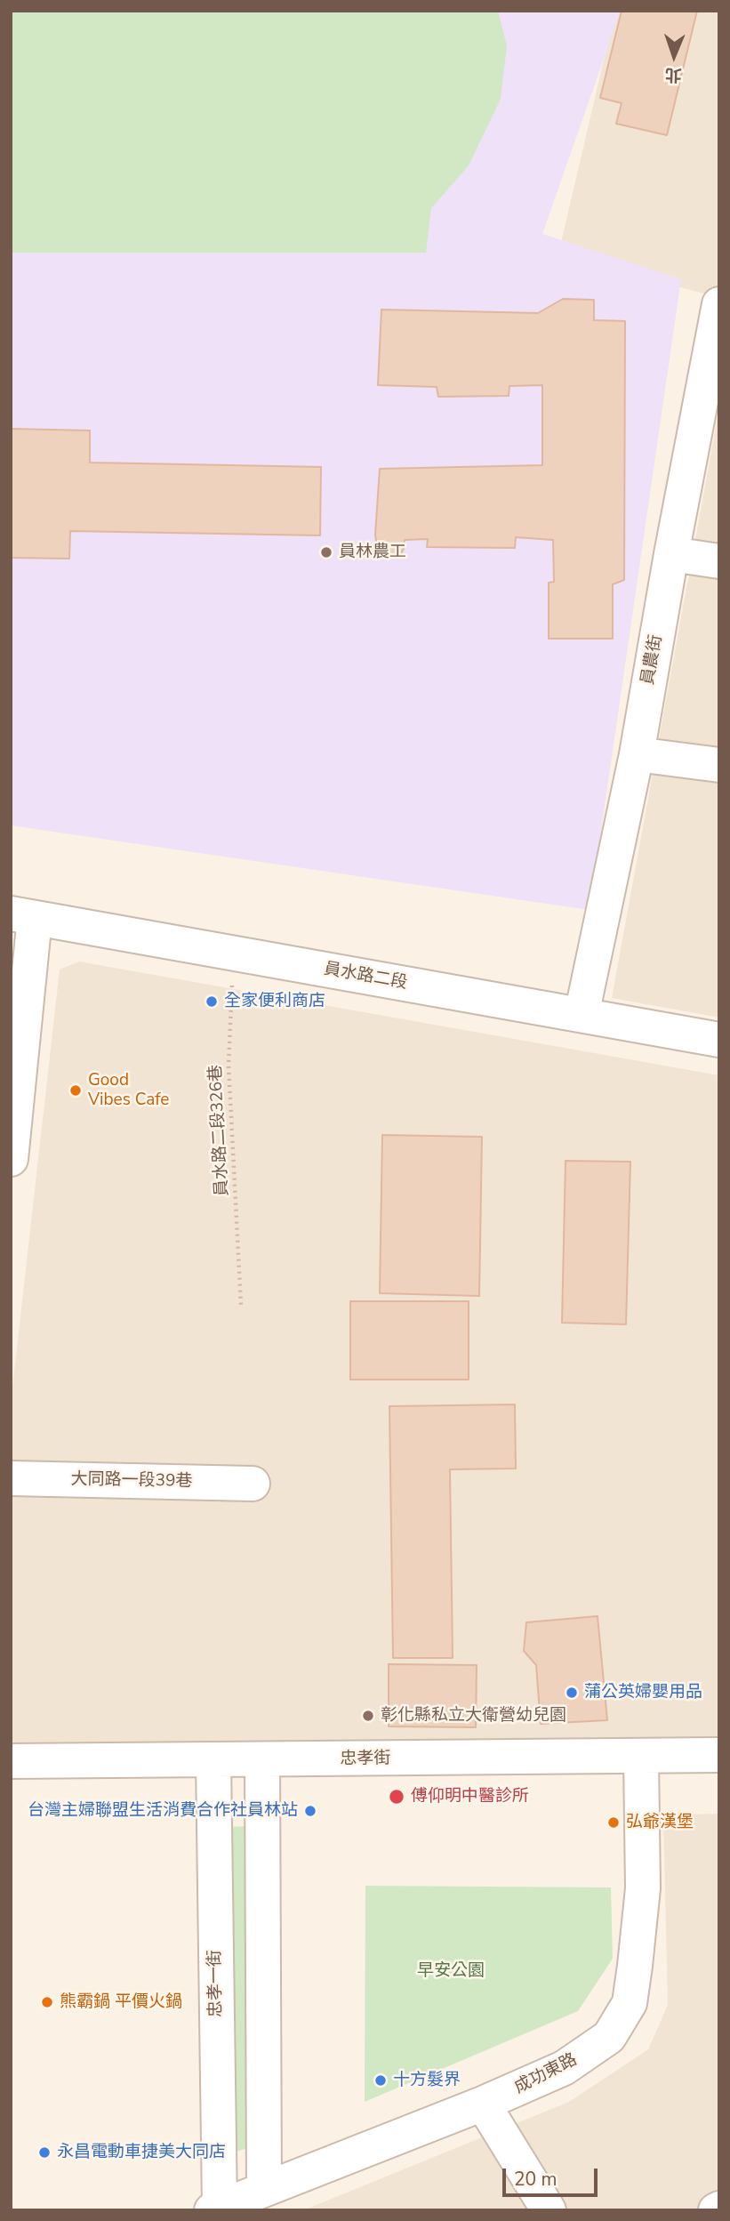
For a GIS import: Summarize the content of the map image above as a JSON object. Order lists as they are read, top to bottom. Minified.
{"streets":{"street":["員農街","員水路二段","大同路一段39巷","忠孝街","忠孝一街","成功東路"],"path":["員水路二段326巷"]},"crossings":[["員農街","員水路二段"],["員水路二段","員水路二段326巷"],["忠孝街","忠孝一街"],["忠孝街","成功東路"],["忠孝一街","成功東路"]],"parks":["早安公園"],"places":["員林農工","全家便利商店","Good Vibes Cafe","蒲公英婦嬰用品","彰化縣私立大衛營幼兒園","傅仰明中醫診所","台灣主婦聯盟生活消費合作社員林站","弘爺漢堡","熊霸鍋 平價火鍋","十方髮界","永昌電動車捷美大同店"],"scale_bar":"20 m","north":"bottom"}
